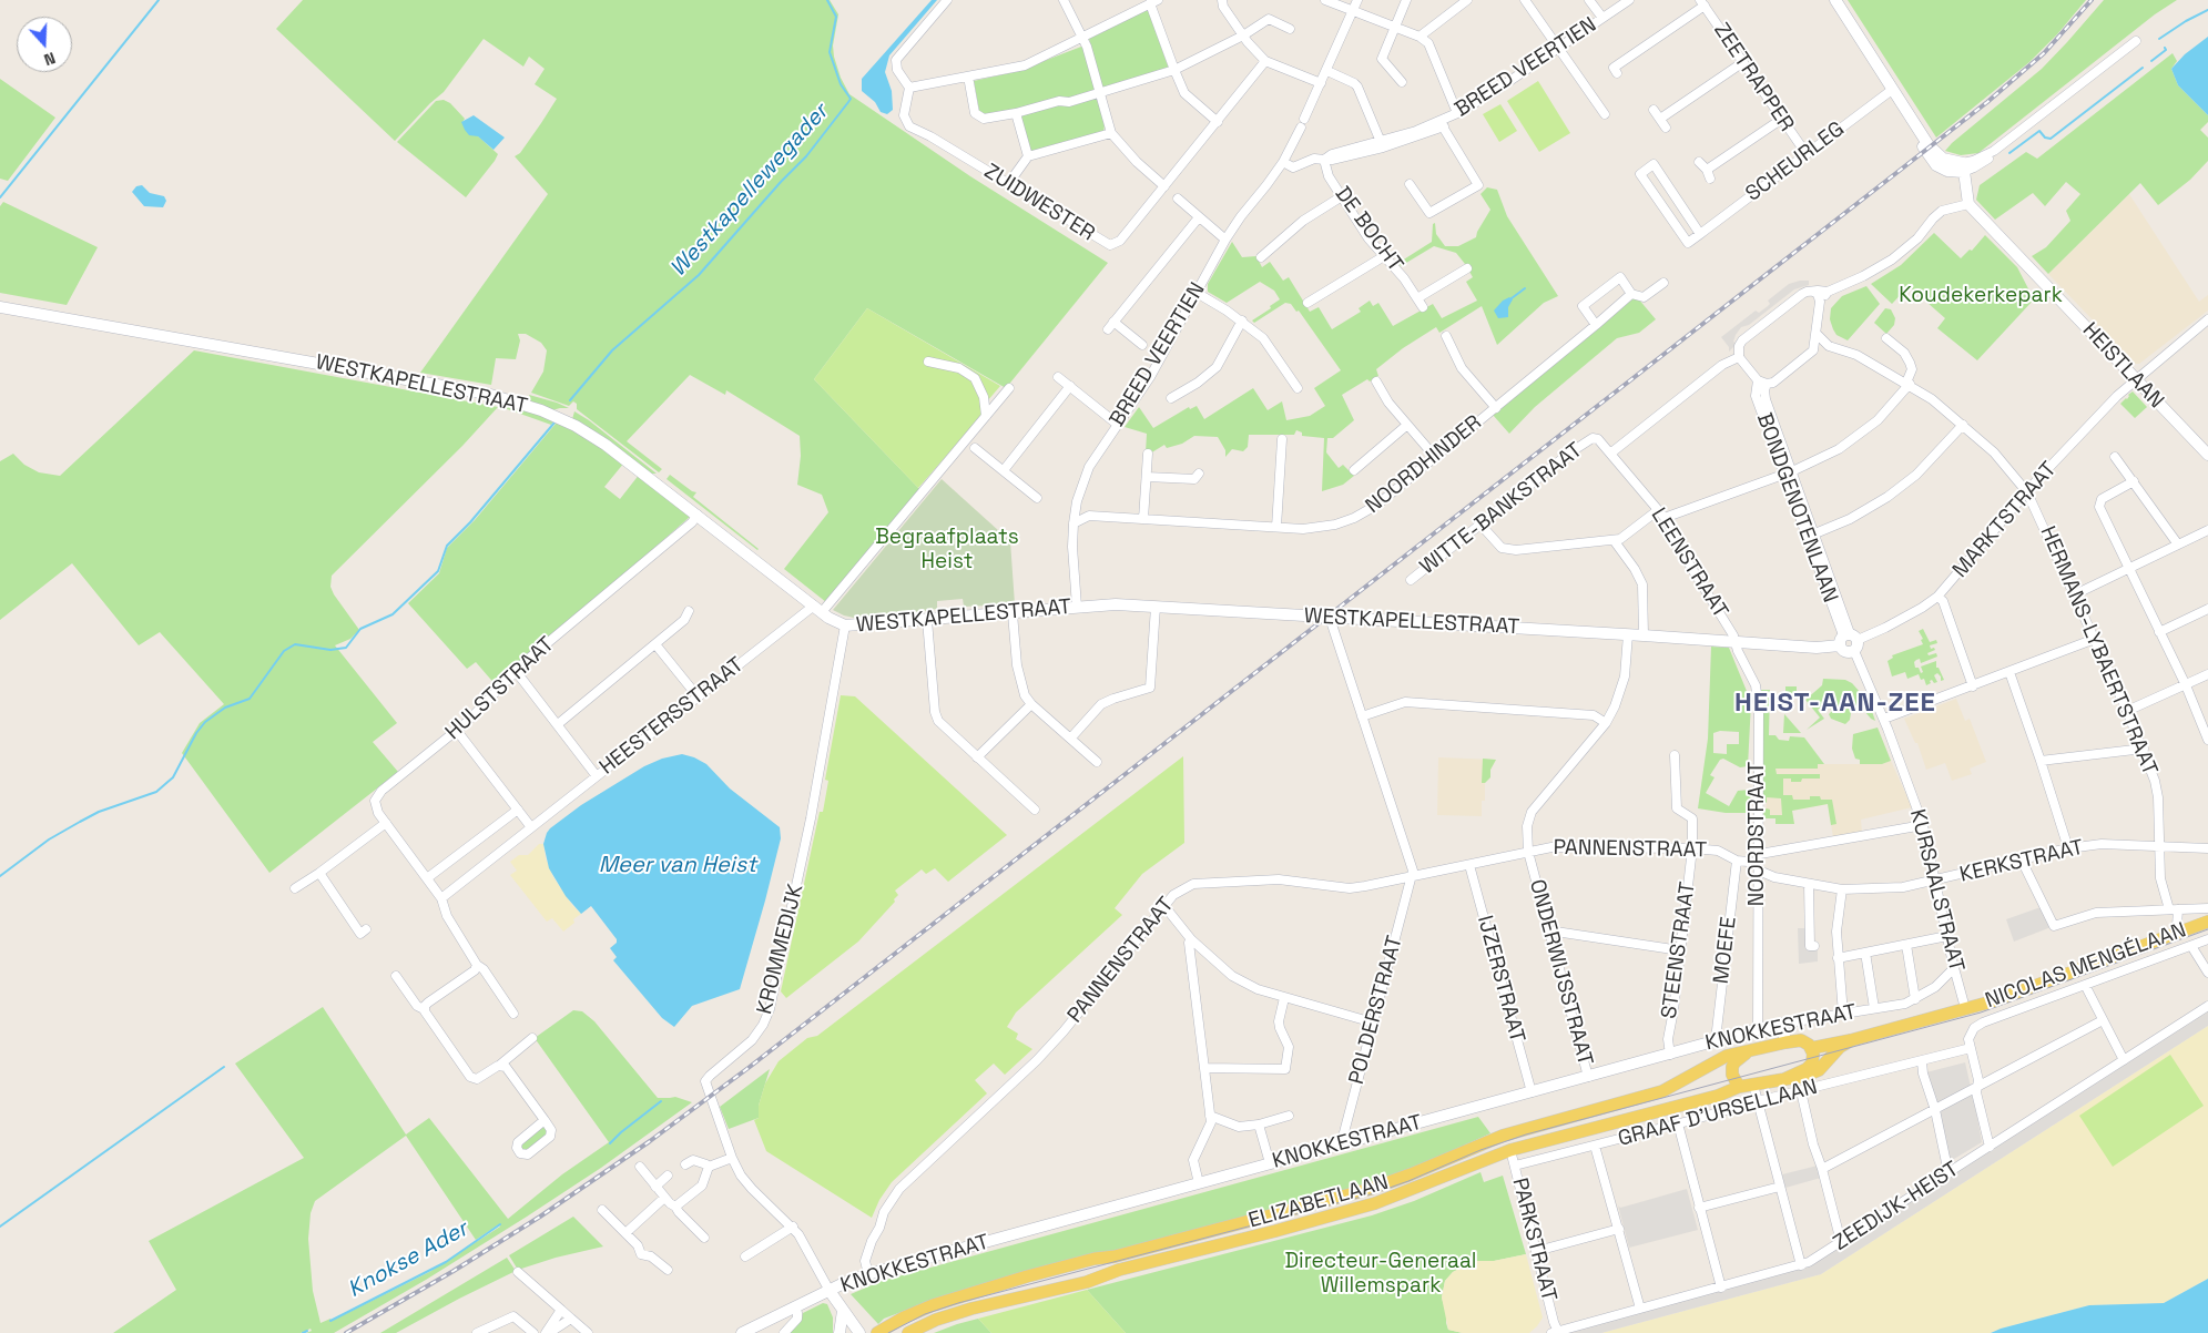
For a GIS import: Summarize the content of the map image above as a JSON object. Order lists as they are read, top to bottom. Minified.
{"streets":{"main road":["NICOLAS MENGÉLAAN","ELIZABETLAAN"],"street":["BREED VEERTIEN","ZEETRAPPER","SCHEURLEG","ZUIDWESTER","DE BOCHT","HEISTLAAN","WESTKAPELLESTRAAT","NOORDHINDER","BONDGENOTENLAAN","WITTE-BANKSTRAAT","MARKTSTRAAT","LEENSTRAAT","HERMANS-LYBAERTSTRAAT","HULSTSTRAAT","HEESTERSSTRAAT","NOORDSTRAAT","PANNENSTRAAT","KERKSTRAAT","KURSAALSTRAAT","KROMMEDIJK","STEENSTRAAT","MOEFE","ONDERWIJSSTRAAT","IJZERSTRAAT","POLDERSTRAAT","KNOKKESTRAAT","GRAAF D'URSELLAAN","ZEEDIJK-HEIST","PARKSTRAAT"]},"crossings":[["BREED VEERTIEN","DE BOCHT"],["BREED VEERTIEN","WESTKAPELLESTRAAT"],["ZEETRAPPER","SCHEURLEG"],["HEISTLAAN","MARKTSTRAAT"],["WESTKAPELLESTRAAT","BONDGENOTENLAAN"],["WESTKAPELLESTRAAT","MARKTSTRAAT"],["WESTKAPELLESTRAAT","LEENSTRAAT"],["WESTKAPELLESTRAAT","HULSTSTRAAT"],["WESTKAPELLESTRAAT","HEESTERSSTRAAT"],["WESTKAPELLESTRAAT","NOORDSTRAAT"],["WESTKAPELLESTRAAT","KURSAALSTRAAT"],["WESTKAPELLESTRAAT","KROMMEDIJK"],["WESTKAPELLESTRAAT","ONDERWIJSSTRAAT"],["BONDGENOTENLAAN","MARKTSTRAAT"],["BONDGENOTENLAAN","KURSAALSTRAAT"],["WITTE-BANKSTRAAT","LEENSTRAAT"],["MARKTSTRAAT","HERMANS-LYBAERTSTRAAT"],["MARKTSTRAAT","KURSAALSTRAAT"],["LEENSTRAAT","NOORDSTRAAT"],["HERMANS-LYBAERTSTRAAT","KERKSTRAAT"],["NOORDSTRAAT","PANNENSTRAAT"],["NOORDSTRAAT","KNOKKESTRAAT"],["PANNENSTRAAT","KERKSTRAAT"],["PANNENSTRAAT","KURSAALSTRAAT"],["PANNENSTRAAT","STEENSTRAAT"],["PANNENSTRAAT","MOEFE"],["PANNENSTRAAT","ONDERWIJSSTRAAT"],["PANNENSTRAAT","IJZERSTRAAT"],["PANNENSTRAAT","POLDERSTRAAT"],["PANNENSTRAAT","KNOKKESTRAAT"],["KERKSTRAAT","KURSAALSTRAAT"],["KURSAALSTRAAT","NICOLAS MENGÉLAAN"],["KURSAALSTRAAT","KNOKKESTRAAT"],["KURSAALSTRAAT","ELIZABETLAAN"],["KROMMEDIJK","KNOKKESTRAAT"],["STEENSTRAAT","KNOKKESTRAAT"],["MOEFE","KNOKKESTRAAT"],["NICOLAS MENGÉLAAN","ELIZABETLAAN"],["ONDERWIJSSTRAAT","KNOKKESTRAAT"],["IJZERSTRAAT","KNOKKESTRAAT"],["POLDERSTRAAT","KNOKKESTRAAT"],["GRAAF D'URSELLAAN","PARKSTRAAT"],["ELIZABETLAAN","PARKSTRAAT"],["ZEEDIJK-HEIST","PARKSTRAAT"]],"districts":["HEIST-AAN-ZEE"],"water":["Westkapellewegader","Meer van Heist","Knokse Ader"],"parks":["Koudekerkepark","Begraafplaats Heist","Directeur-Generaal Willemspark"],"north":"bottom"}
